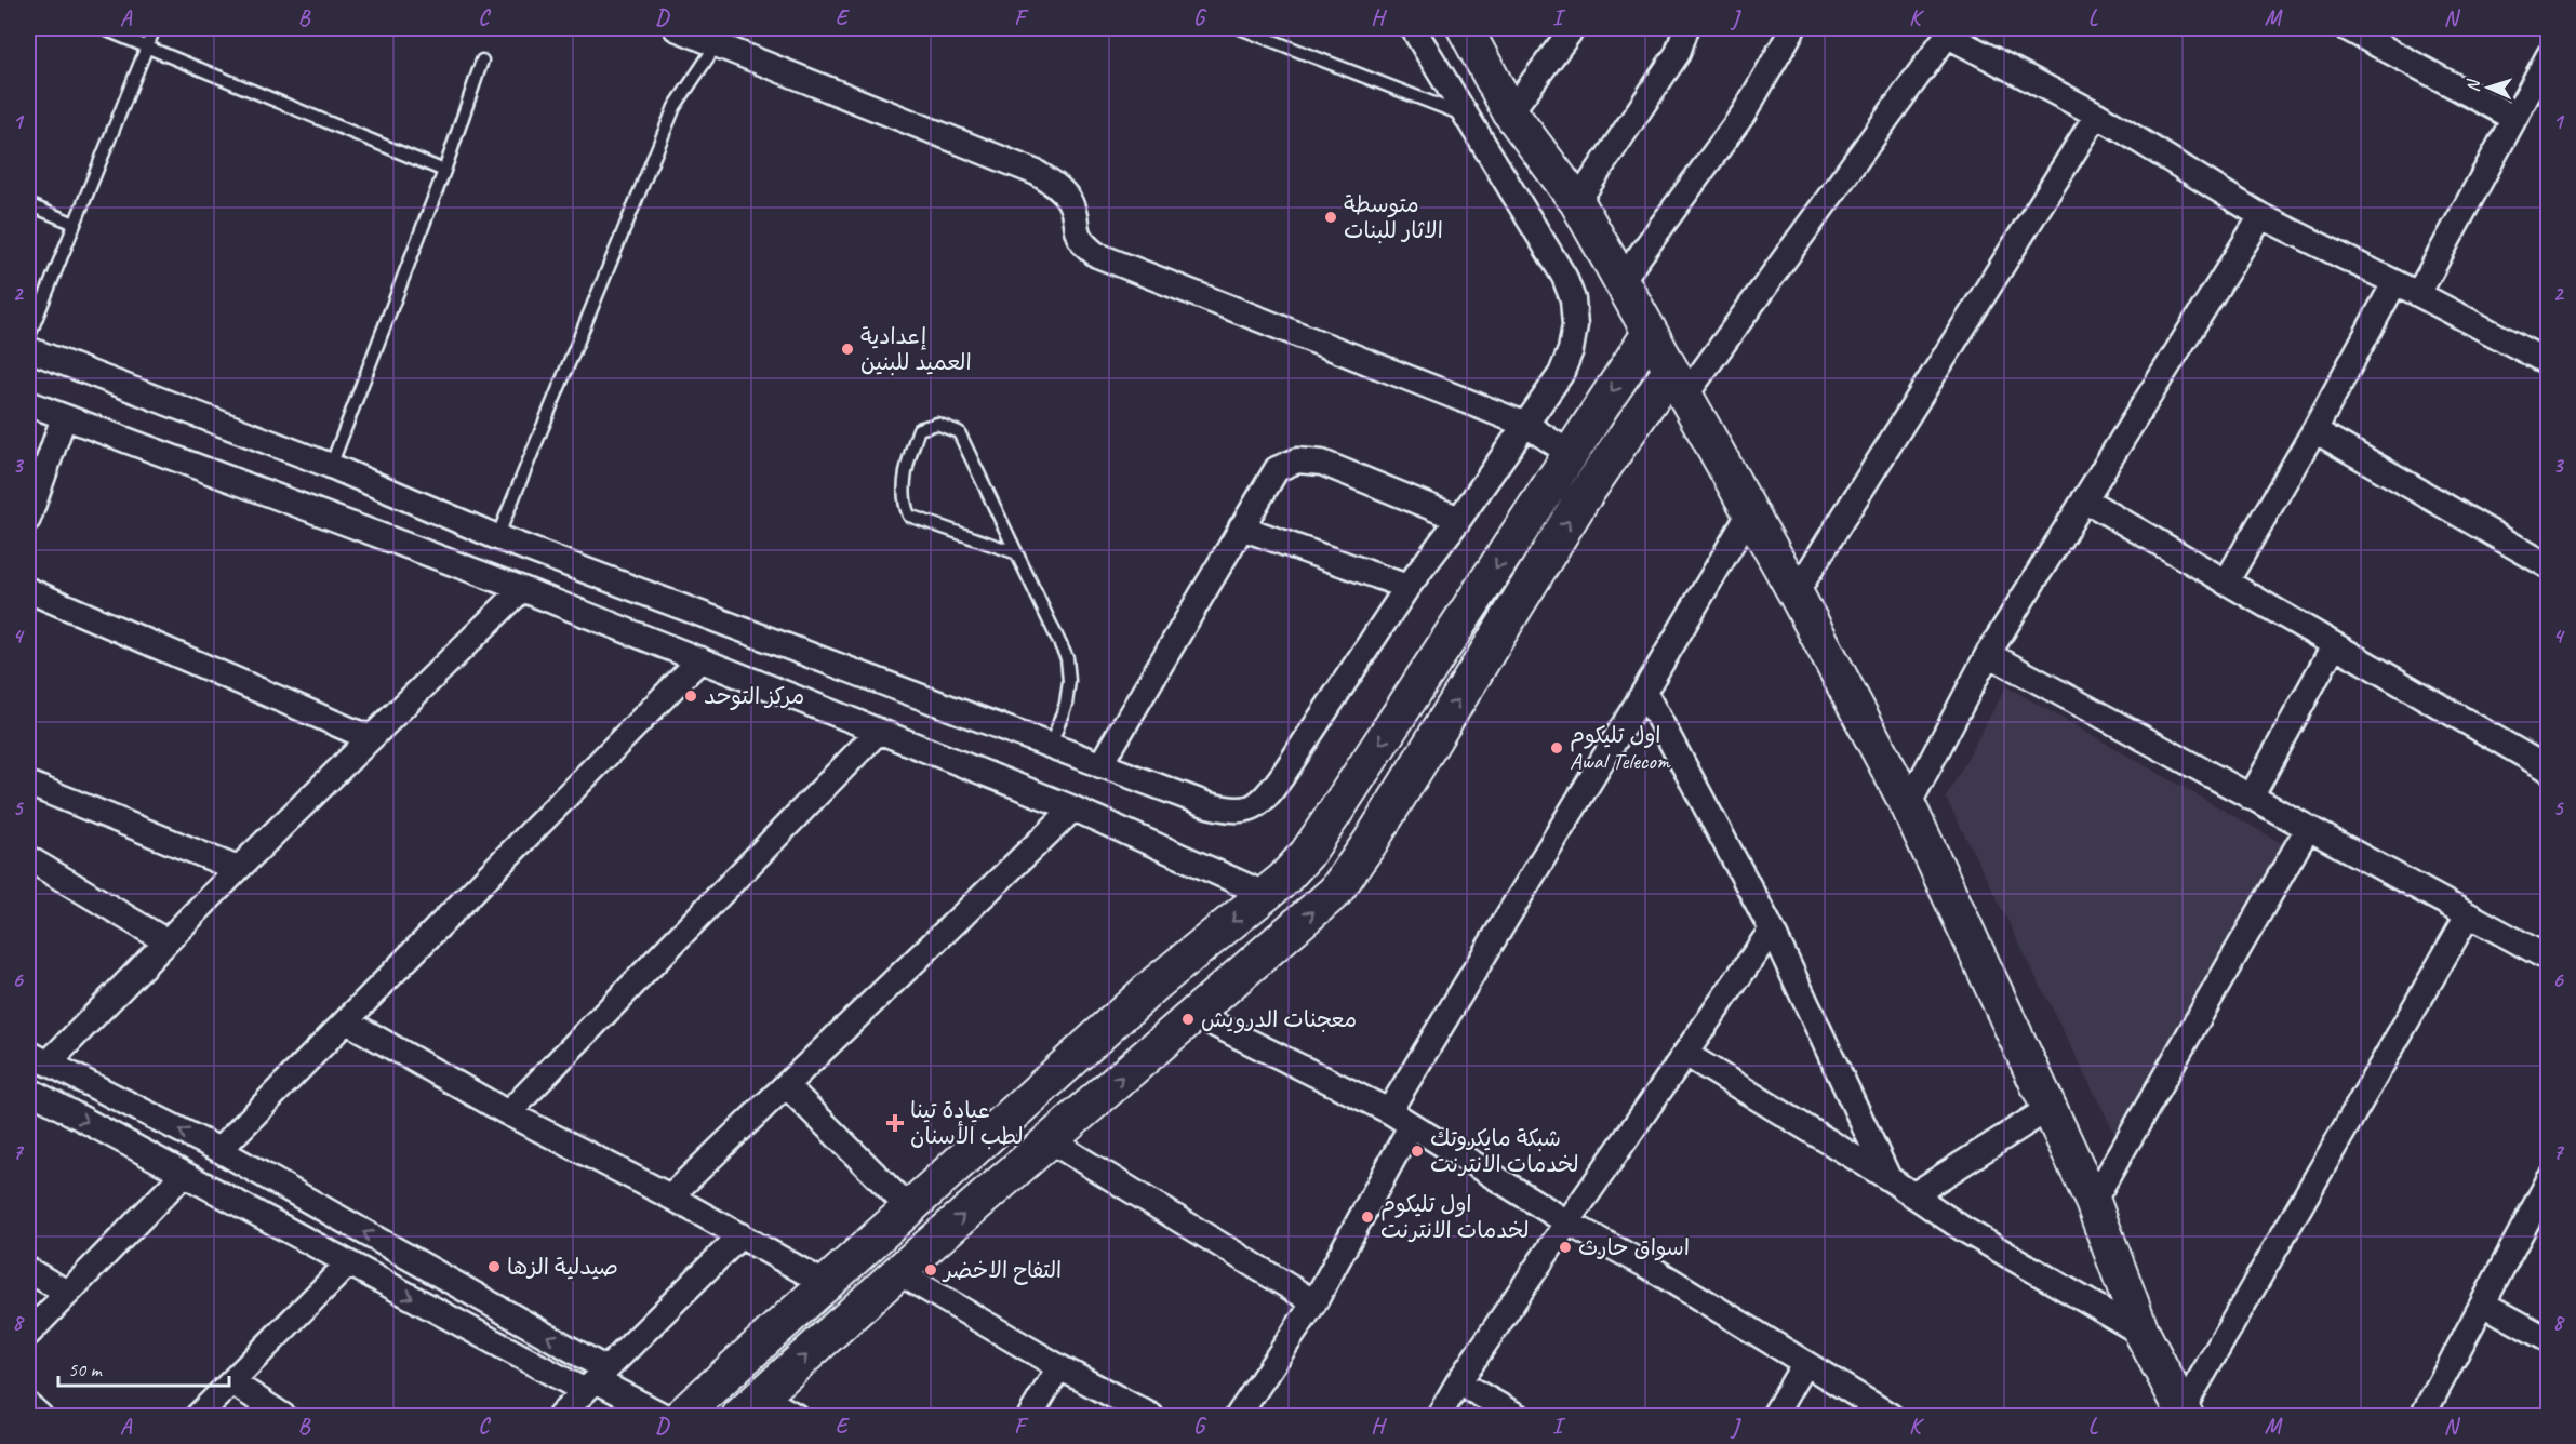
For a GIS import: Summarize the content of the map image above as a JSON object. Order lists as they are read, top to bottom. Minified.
{"places":{"other":["متوسطة الاثار للبنات","إعدادية العميد للبنين","مركز التوحد","اول تليكوم Awal Telecom","معجنات الدرويش","شبكة مايكروتك لخدمات الانترنت","اول تليكوم لخدمات الانترنت","اسواق حارث","صيدلية الزها","التفاح الاخضر"],"health":["عيادة تينا لطب الأسنان"]},"scale_bar":"50 m","north":"left","grid":{"columns":["A","B","C","D","E","F","G","H","I","J","K","L","M","N"],"rows":["1","2","3","4","5","6","7","8"]}}
